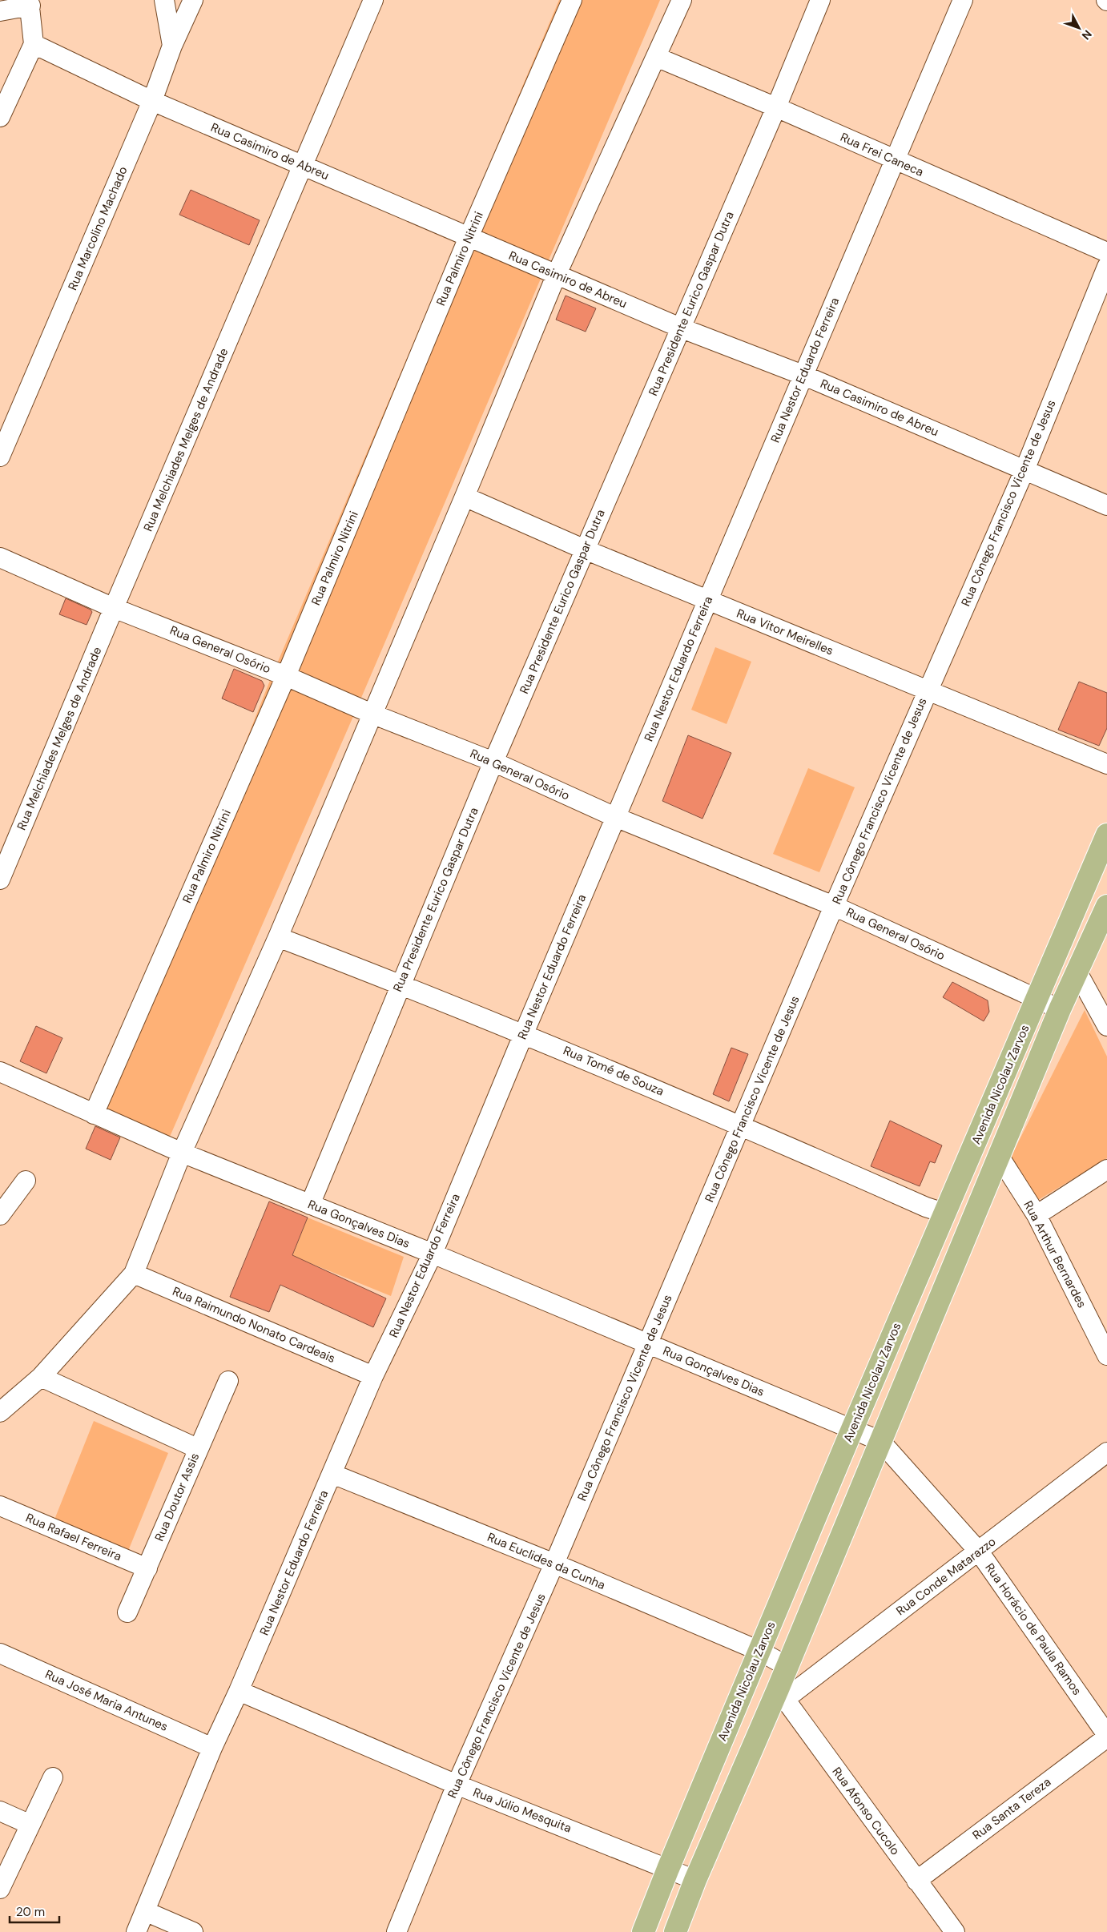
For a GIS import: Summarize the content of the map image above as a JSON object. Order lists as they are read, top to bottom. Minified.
{"streets":{"main road":["Avenida Nicolau Zarvos"],"street":["Rua Casimiro de Abreu","Rua Frei Caneca","Rua Marcolino Machado","Rua Palmiro Nitrini","Rua Presidente Eurico Gaspar Dutra","Rua Nestor Eduardo Ferreira","Rua Melchiades Melges de Andrade","Rua Cônego Francisco Vicente de Jesus","Rua Vitor Meirelles","Rua General Osório","Rua Tomé de Souza","Rua Gonçalves Dias","Rua Arthur Bernardes","Rua Raimundo Nonato Cardeais","Rua Doutor Assis","Rua Rafael Ferreira","Rua Euclides da Cunha","Rua Conde Matarazzo","Rua Horácio de Paula Ramos","Rua José Maria Antunes","Rua Santa Tereza","Rua Júlio Mesquita","Rua Afonso Cucolo"]},"crossings":[["Rua Casimiro de Abreu","Rua Marcolino Machado"],["Rua Casimiro de Abreu","Rua Palmiro Nitrini"],["Rua Casimiro de Abreu","Rua Presidente Eurico Gaspar Dutra"],["Rua Casimiro de Abreu","Rua Nestor Eduardo Ferreira"],["Rua Casimiro de Abreu","Rua Melchiades Melges de Andrade"],["Rua Casimiro de Abreu","Rua Cônego Francisco Vicente de Jesus"],["Rua Frei Caneca","Rua Presidente Eurico Gaspar Dutra"],["Rua Frei Caneca","Rua Nestor Eduardo Ferreira"],["Rua Palmiro Nitrini","Rua General Osório"],["Rua Palmiro Nitrini","Rua Gonçalves Dias"],["Rua Presidente Eurico Gaspar Dutra","Rua Vitor Meirelles"],["Rua Presidente Eurico Gaspar Dutra","Rua General Osório"],["Rua Presidente Eurico Gaspar Dutra","Rua Tomé de Souza"],["Rua Presidente Eurico Gaspar Dutra","Rua Gonçalves Dias"],["Rua Nestor Eduardo Ferreira","Rua Vitor Meirelles"],["Rua Nestor Eduardo Ferreira","Rua General Osório"],["Rua Nestor Eduardo Ferreira","Rua Tomé de Souza"],["Rua Nestor Eduardo Ferreira","Rua Gonçalves Dias"],["Rua Nestor Eduardo Ferreira","Rua Raimundo Nonato Cardeais"],["Rua Nestor Eduardo Ferreira","Rua Euclides da Cunha"],["Rua Nestor Eduardo Ferreira","Rua José Maria Antunes"],["Rua Nestor Eduardo Ferreira","Rua Júlio Mesquita"],["Rua Melchiades Melges de Andrade","Rua General Osório"],["Rua Cônego Francisco Vicente de Jesus","Rua Vitor Meirelles"],["Rua Cônego Francisco Vicente de Jesus","Rua General Osório"],["Rua Cônego Francisco Vicente de Jesus","Rua Tomé de Souza"],["Rua Cônego Francisco Vicente de Jesus","Rua Gonçalves Dias"],["Rua Cônego Francisco Vicente de Jesus","Rua Euclides da Cunha"],["Rua Cônego Francisco Vicente de Jesus","Rua Júlio Mesquita"],["Rua General Osório","Avenida Nicolau Zarvos"],["Rua Tomé de Souza","Avenida Nicolau Zarvos"],["Avenida Nicolau Zarvos","Rua Gonçalves Dias"],["Avenida Nicolau Zarvos","Rua Euclides da Cunha"],["Avenida Nicolau Zarvos","Rua Horácio de Paula Ramos"],["Avenida Nicolau Zarvos","Rua Júlio Mesquita"],["Rua Gonçalves Dias","Rua Horácio de Paula Ramos"],["Rua Doutor Assis","Rua Rafael Ferreira"],["Rua Conde Matarazzo","Rua Horácio de Paula Ramos"],["Rua Conde Matarazzo","Rua Afonso Cucolo"],["Rua Horácio de Paula Ramos","Rua Santa Tereza"],["Rua Santa Tereza","Rua Afonso Cucolo"]],"scale_bar":"20 m","north":"bottom right"}
